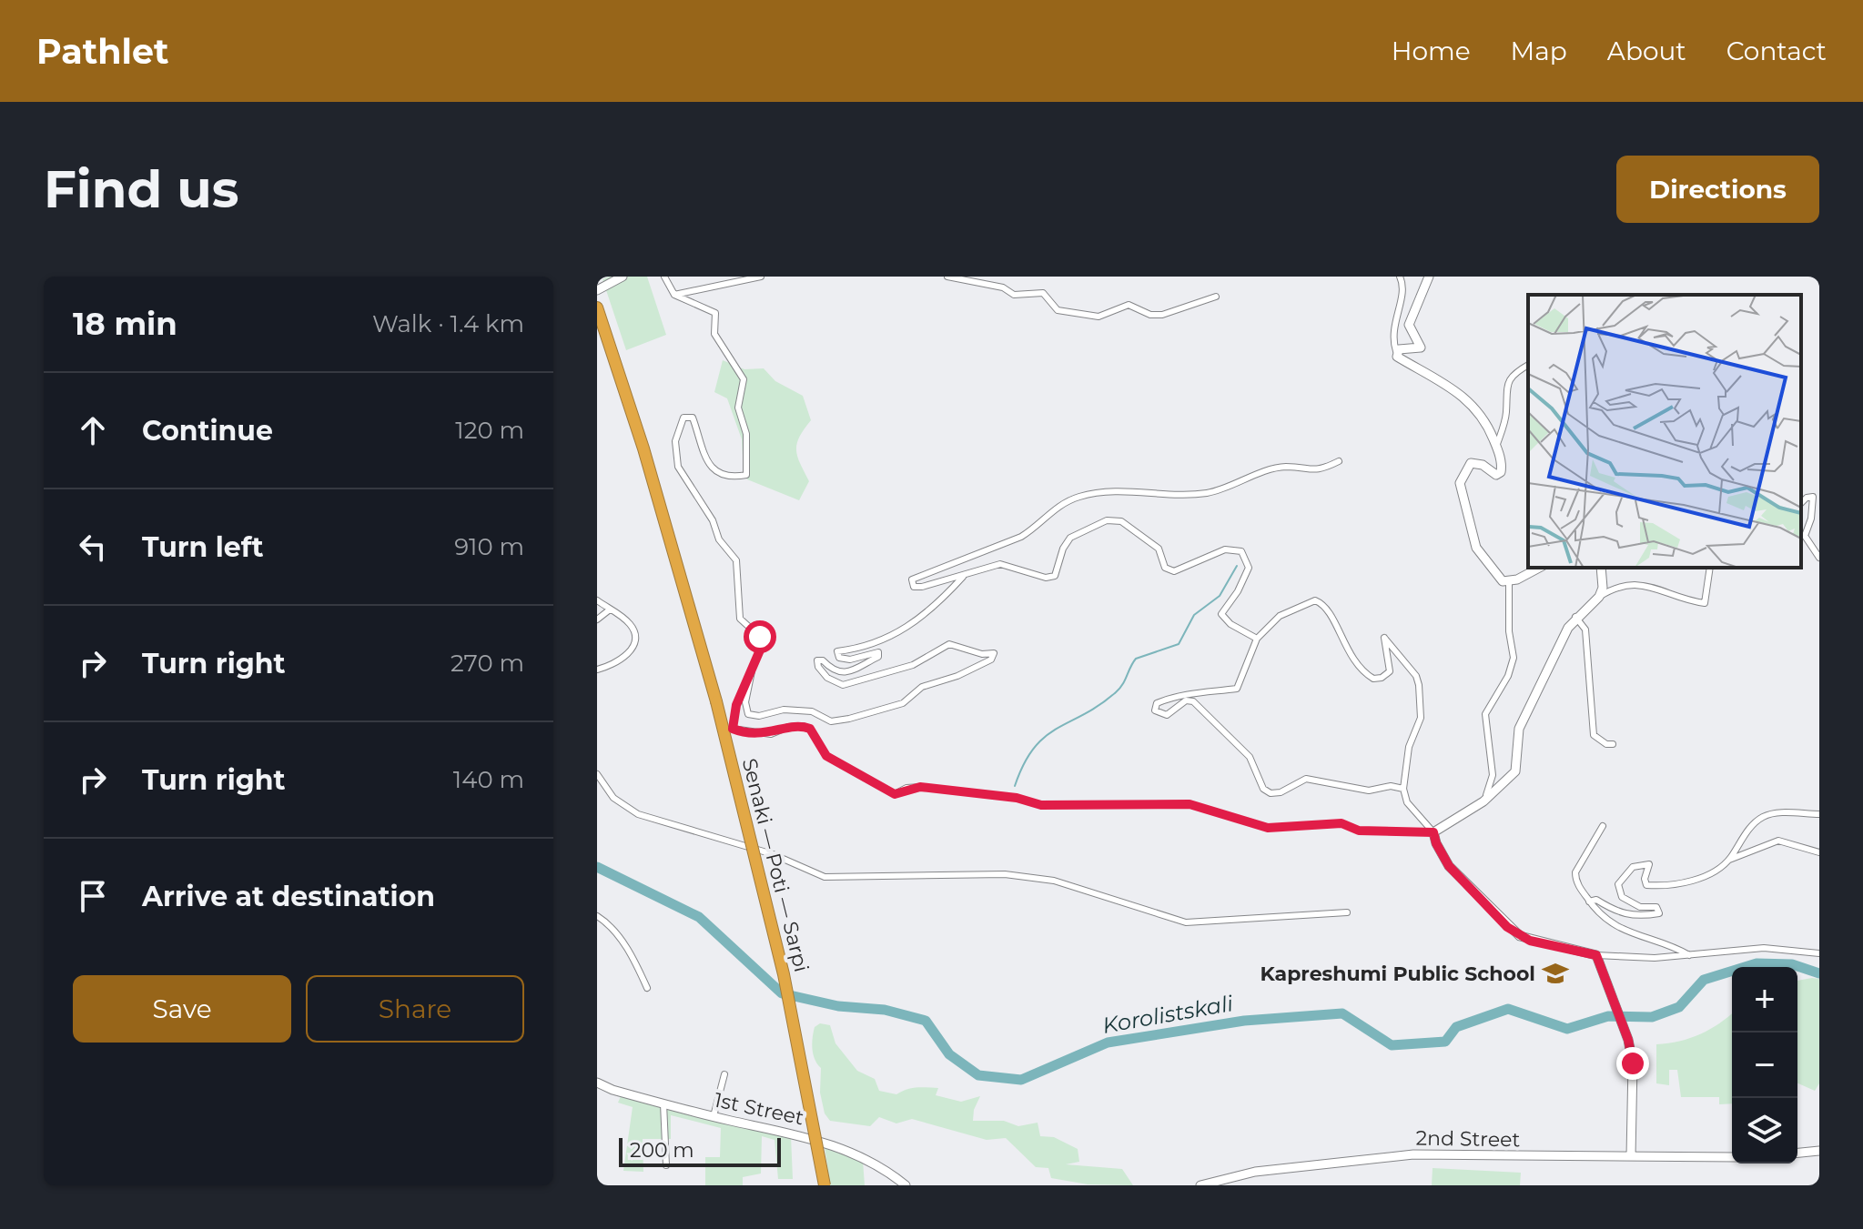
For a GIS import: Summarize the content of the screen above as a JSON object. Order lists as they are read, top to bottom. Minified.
{"streets":{"highway":["Senaki — Poti — Sarpi"],"street":["1st Street","2nd Street"]},"water":["Korolistskali"],"places":{"school or university":["Kapreshumi Public School"]},"scale_bar":"200 m","page":{"header":"Pathlet","nav":["Home","Map","About","Contact"],"buttons":["Directions",["Save","Share"]],"title":"Find us","heading":["18 min","Walk · 1.4 km"],"list":[["Continue","120 m"],["Turn left","910 m"],["Turn right","270 m"],["Turn right","140 m"],"Arrive at destination"],"map_buttons":["+","−"],"scale":"200 m"}}
